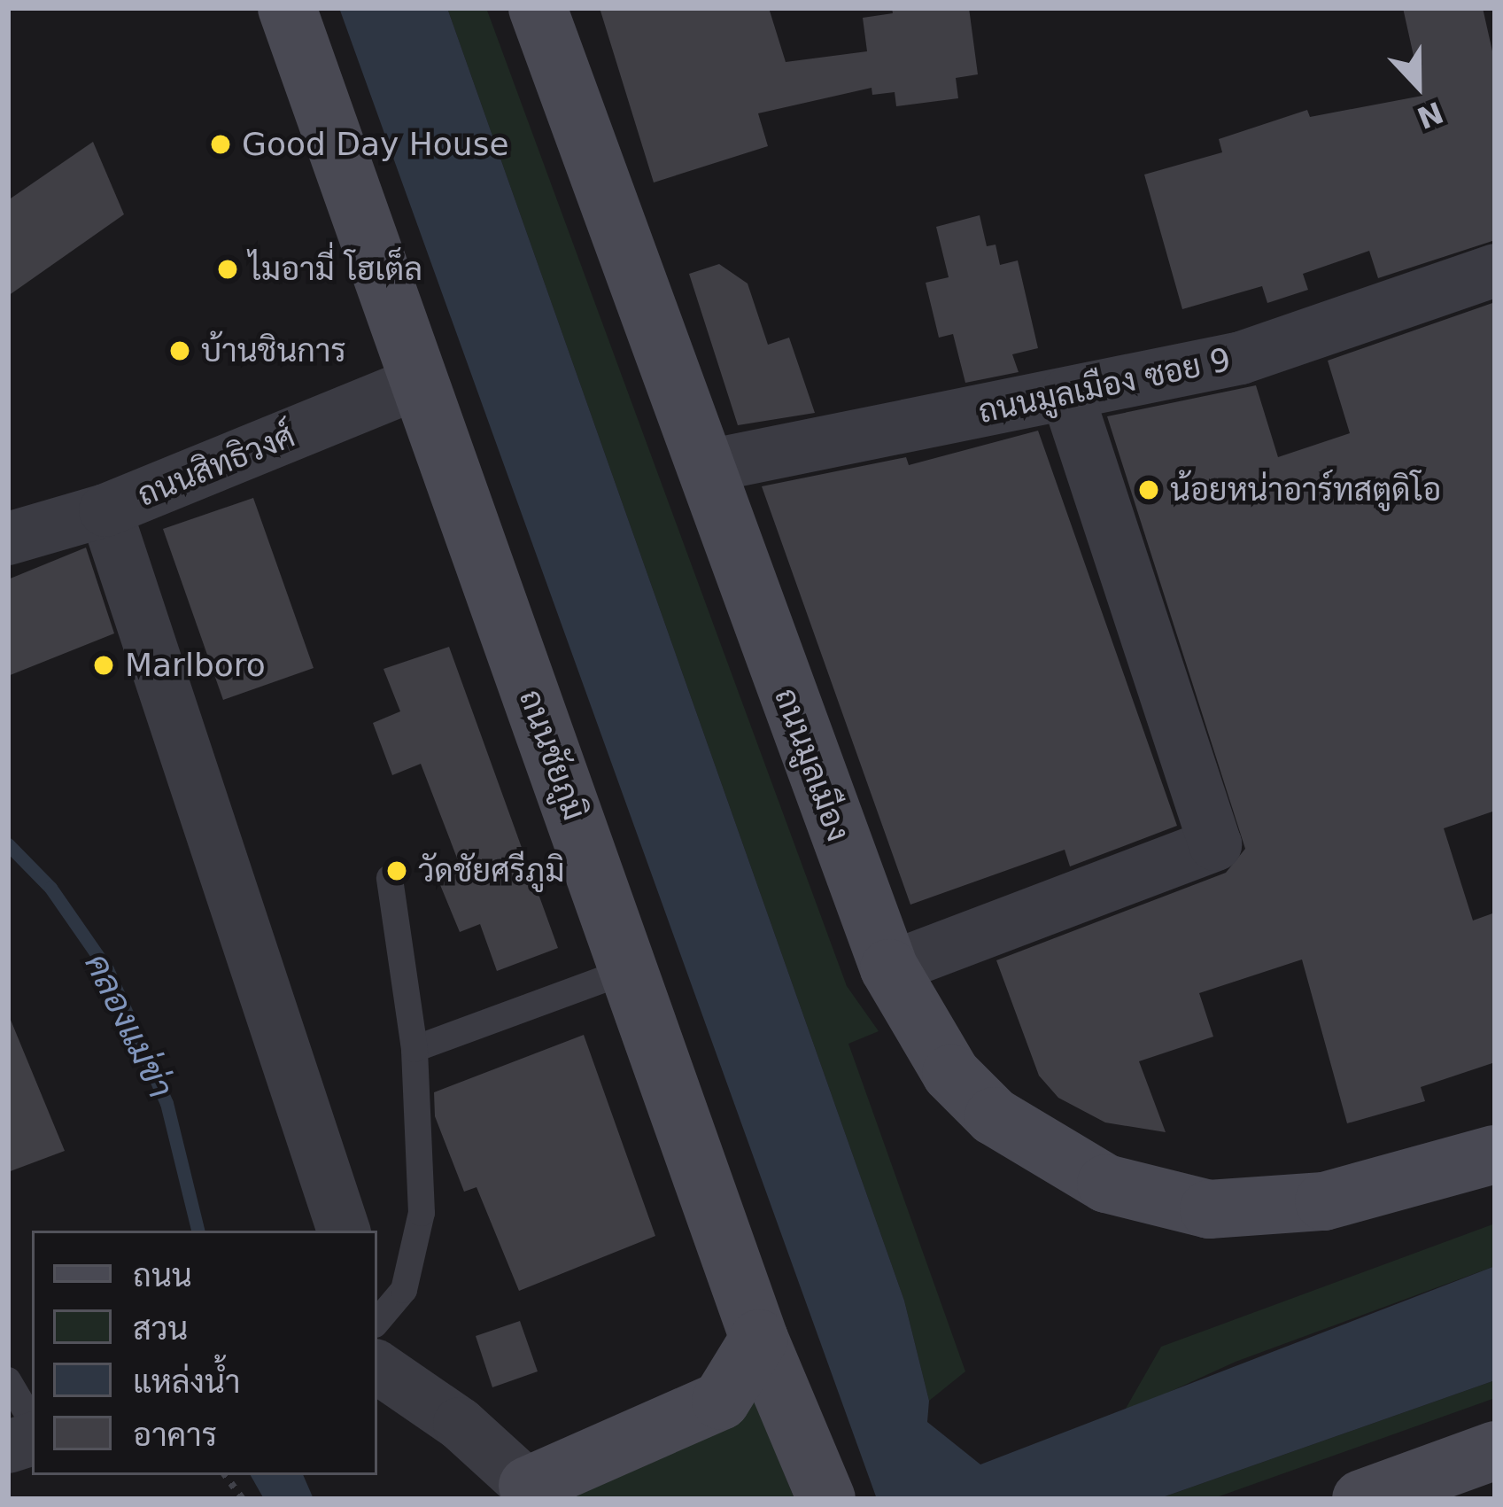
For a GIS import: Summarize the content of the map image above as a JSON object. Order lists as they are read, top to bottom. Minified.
{"streets":{"main road":["ถนนชัยภูมิ","ถนนมูลเมือง"],"street":["ถนนมูลเมือง ซอย 9","ถนนสิทธิวงศ์"]},"crossings":[["ถนนมูลเมือง ซอย 9","ถนนมูลเมือง"],["ถนนสิทธิวงศ์","ถนนชัยภูมิ"]],"water":["คลองแม่ข่า"],"places":["Good Day House","ไมอามี่ โฮเต็ล","บ้านชินการ","น้อยหน่าอาร์ทสตูดิโอ","Marlboro","วัดชัยศรีภูมิ"],"legend":["ถนน","สวน","แหล่งน้ำ","อาคาร"],"north":"bottom"}
